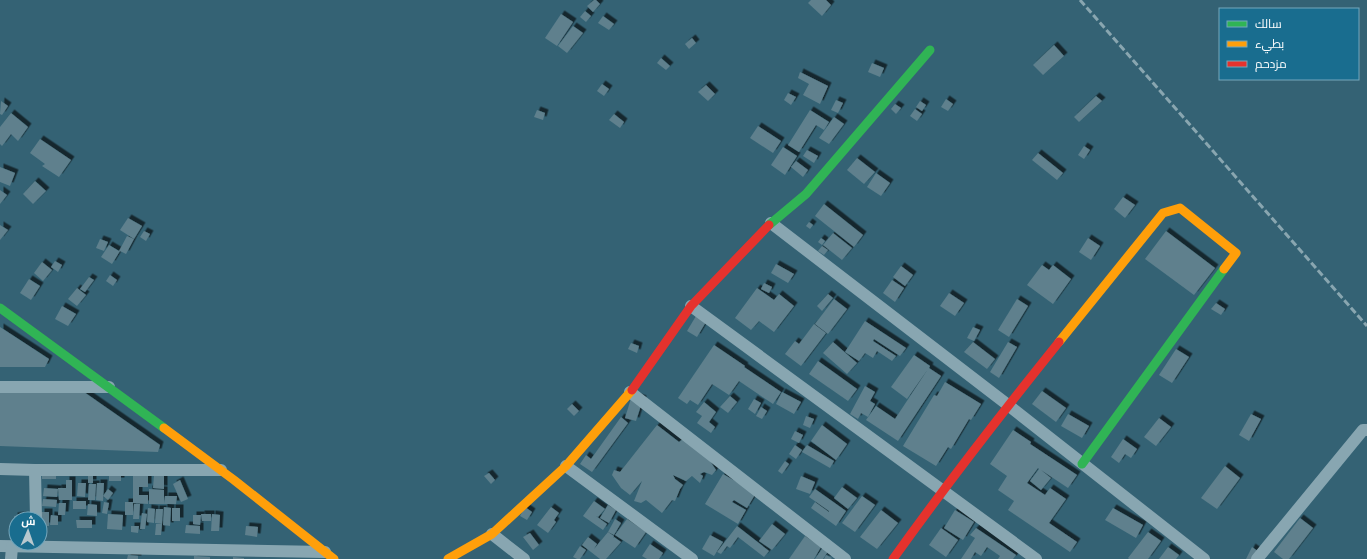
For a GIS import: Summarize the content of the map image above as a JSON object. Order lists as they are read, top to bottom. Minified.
{"legend":["سالك","بطيء","مزدحم"],"north":"top"}
